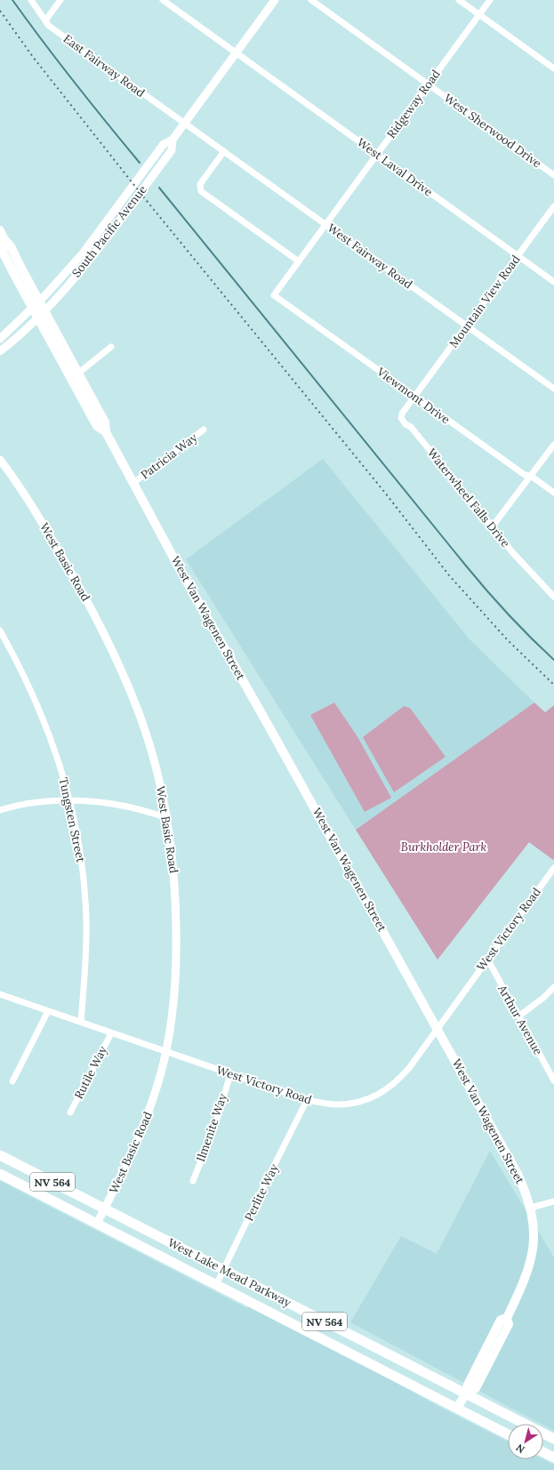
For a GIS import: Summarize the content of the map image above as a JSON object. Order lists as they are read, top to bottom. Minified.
{"streets":{"main road":["West Van Wagenen Street","NV 564","West Lake Mead Parkway"],"street":["East Fairway Road","Ridgeway Road","West Sherwood Drive","West Laval Drive","South Pacific Avenue","West Fairway Road","Mountain View Road","Viewmont Drive","Patricia Way","Waterwheel Falls Drive","West Basic Road","Tungsten Street","West Victory Road","Arthur Avenue","Rutile Way","Ilmenite Way","Perlite Way"]},"crossings":[["East Fairway Road","South Pacific Avenue"],["East Fairway Road","West Fairway Road"],["Ridgeway Road","West Sherwood Drive"],["Ridgeway Road","West Laval Drive"],["Ridgeway Road","West Fairway Road"],["Ridgeway Road","Viewmont Drive"],["West Laval Drive","South Pacific Avenue"],["West Laval Drive","Mountain View Road"],["South Pacific Avenue","West Fairway Road"],["South Pacific Avenue","West Van Wagenen Street"],["West Fairway Road","Mountain View Road"],["Mountain View Road","Viewmont Drive"],["Mountain View Road","Waterwheel Falls Drive"],["Viewmont Drive","Waterwheel Falls Drive"],["Patricia Way","West Van Wagenen Street"],["West Basic Road","West Victory Road"],["West Basic Road","West Lake Mead Parkway"],["West Van Wagenen Street","West Victory Road"],["West Van Wagenen Street","West Lake Mead Parkway"],["Tungsten Street","West Victory Road"],["West Victory Road","Arthur Avenue"],["West Victory Road","Rutile Way"],["West Victory Road","Ilmenite Way"],["West Victory Road","Perlite Way"],["Perlite Way","West Lake Mead Parkway"]],"parks":["Burkholder Park"],"north":"bottom left"}
